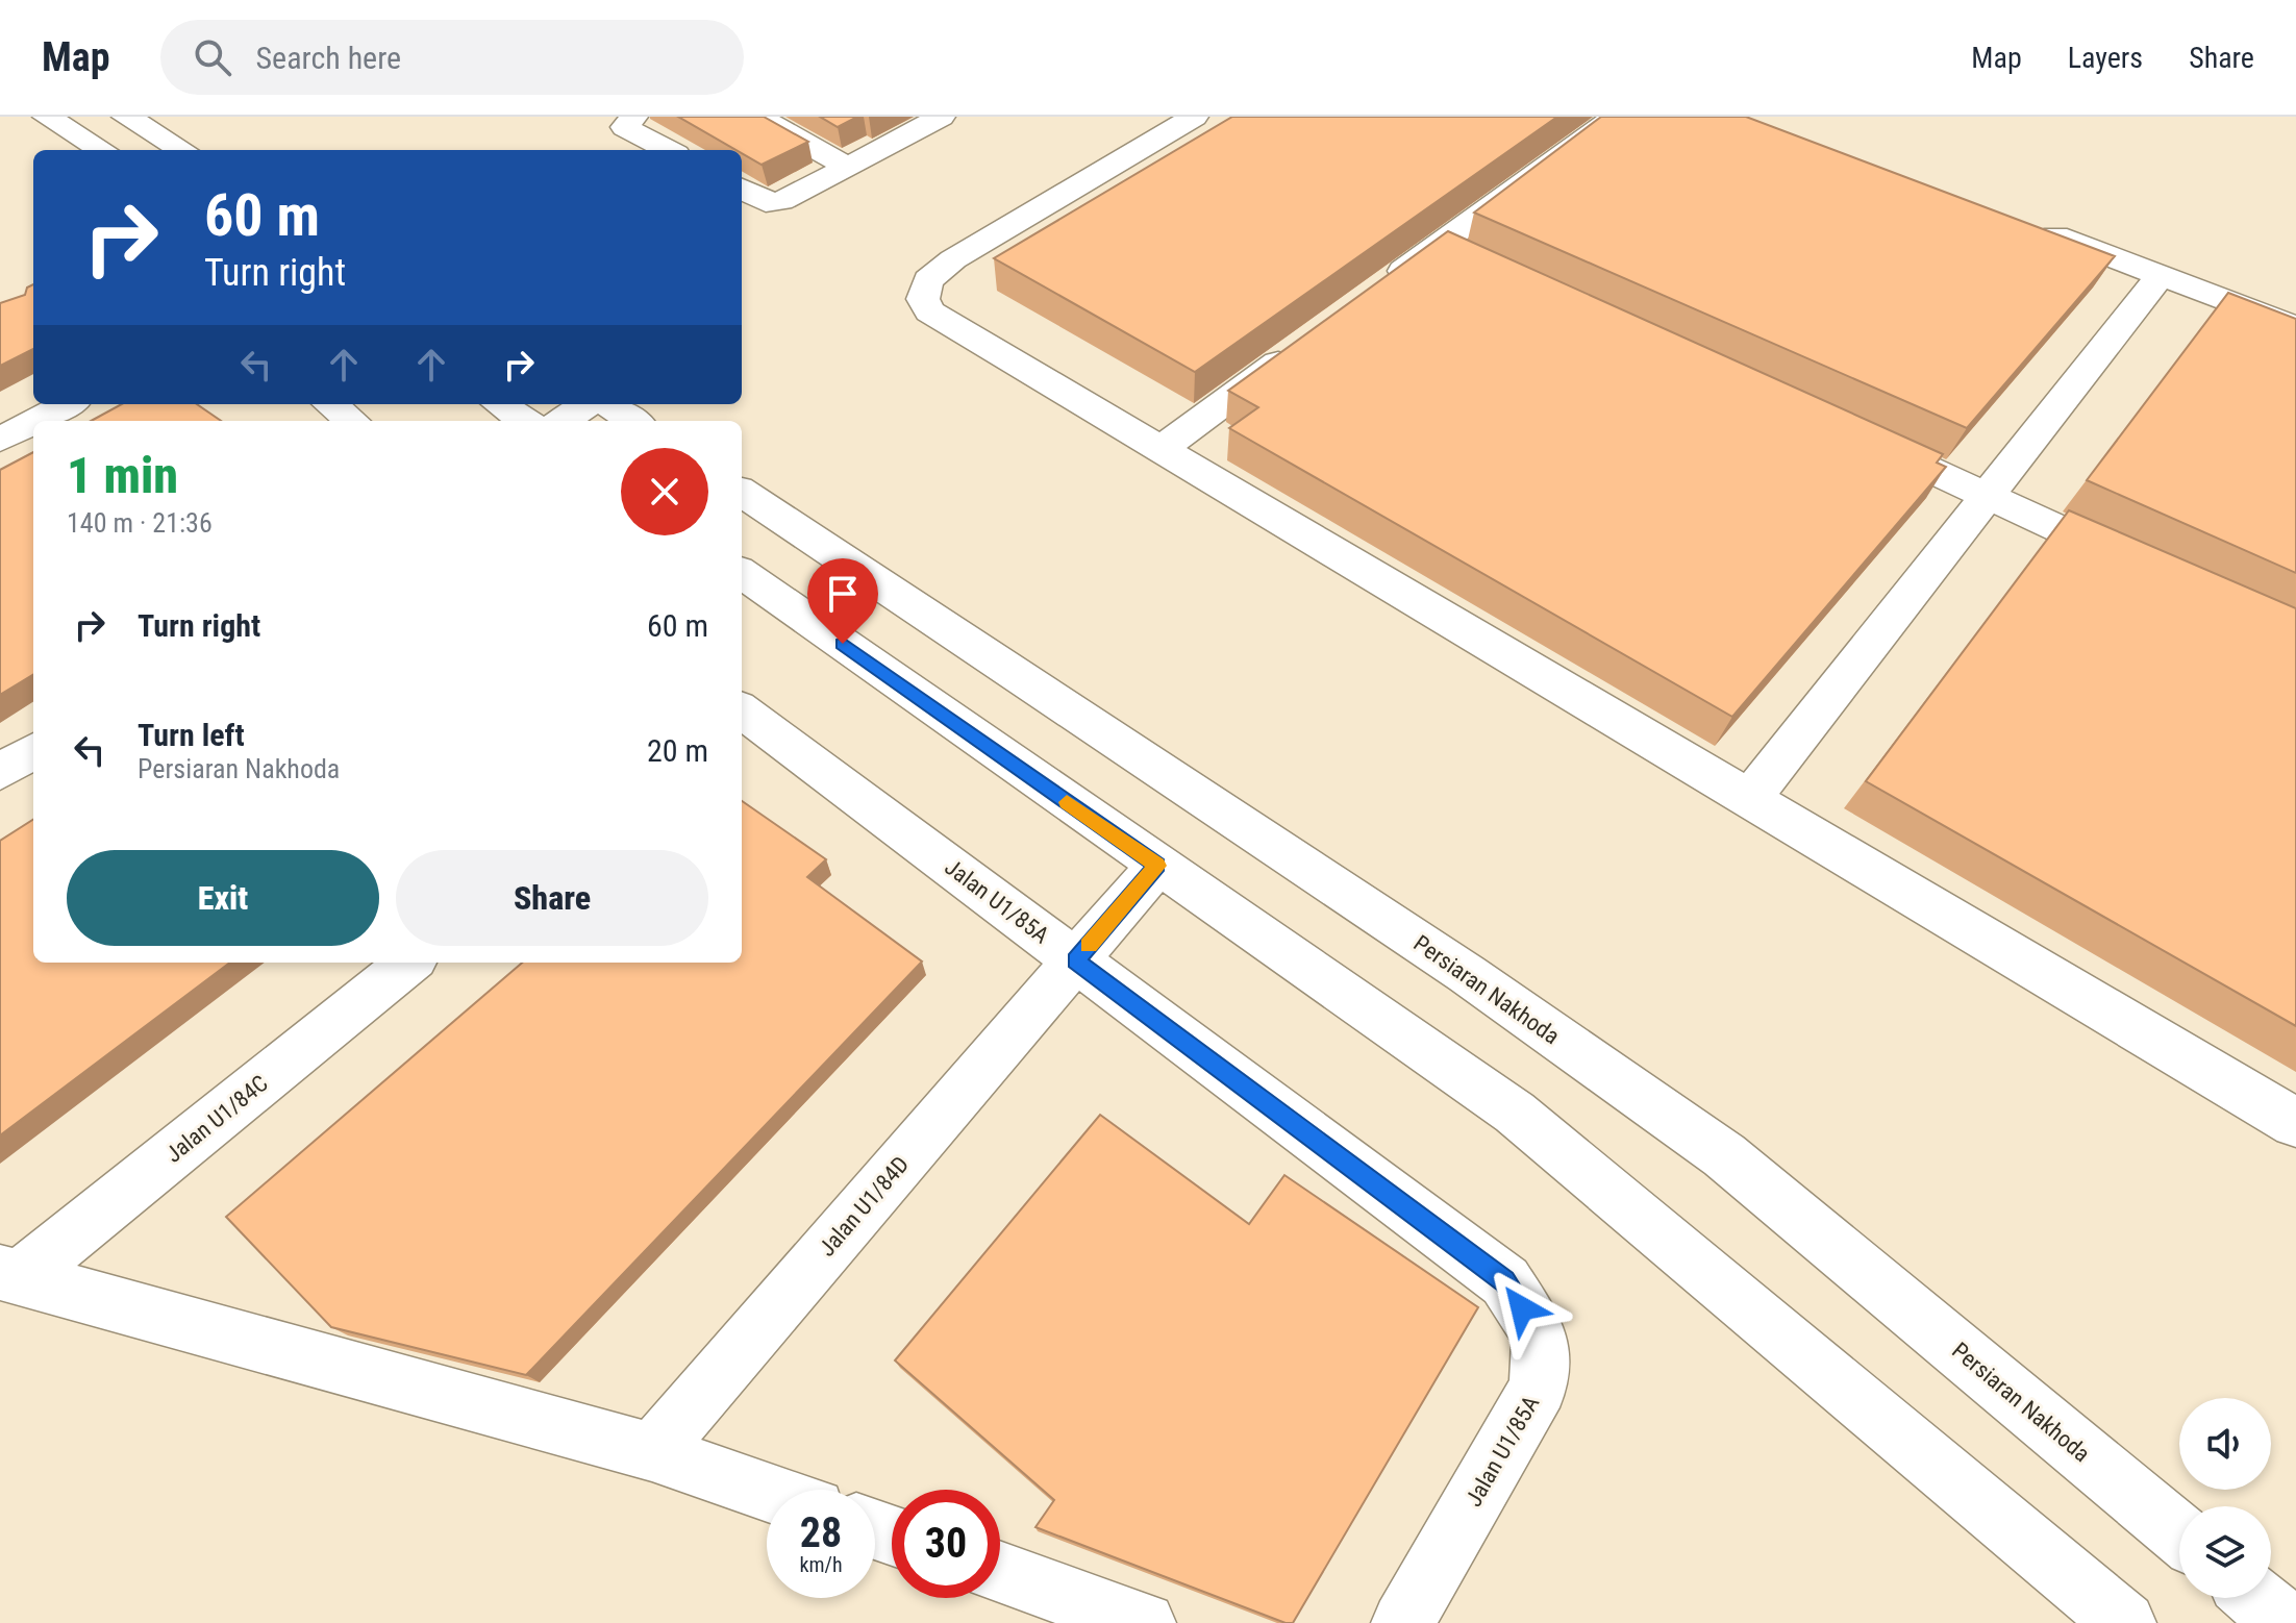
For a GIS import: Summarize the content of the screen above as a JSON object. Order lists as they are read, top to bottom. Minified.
{"streets":{"street":["Jalan U1/85A","Persiaran Nakhoda","Jalan U1/84C","Jalan U1/84D"]},"crossings":[["Jalan U1/85A","Jalan U1/84D"]],"page":{"header":"Map","search":"Search here","nav":["Map","Layers","Share"],"turn":["60 m","Turn right"],"heading":["1 min","140 m · 21:36"],"list":[{"name":"Turn right","value":"60 m"},{"name":"Turn left","note":"Persiaran Nakhoda","value":"20 m"}],"buttons":["Exit","Share"],"speed":"28 km/h","limit":"30"}}
